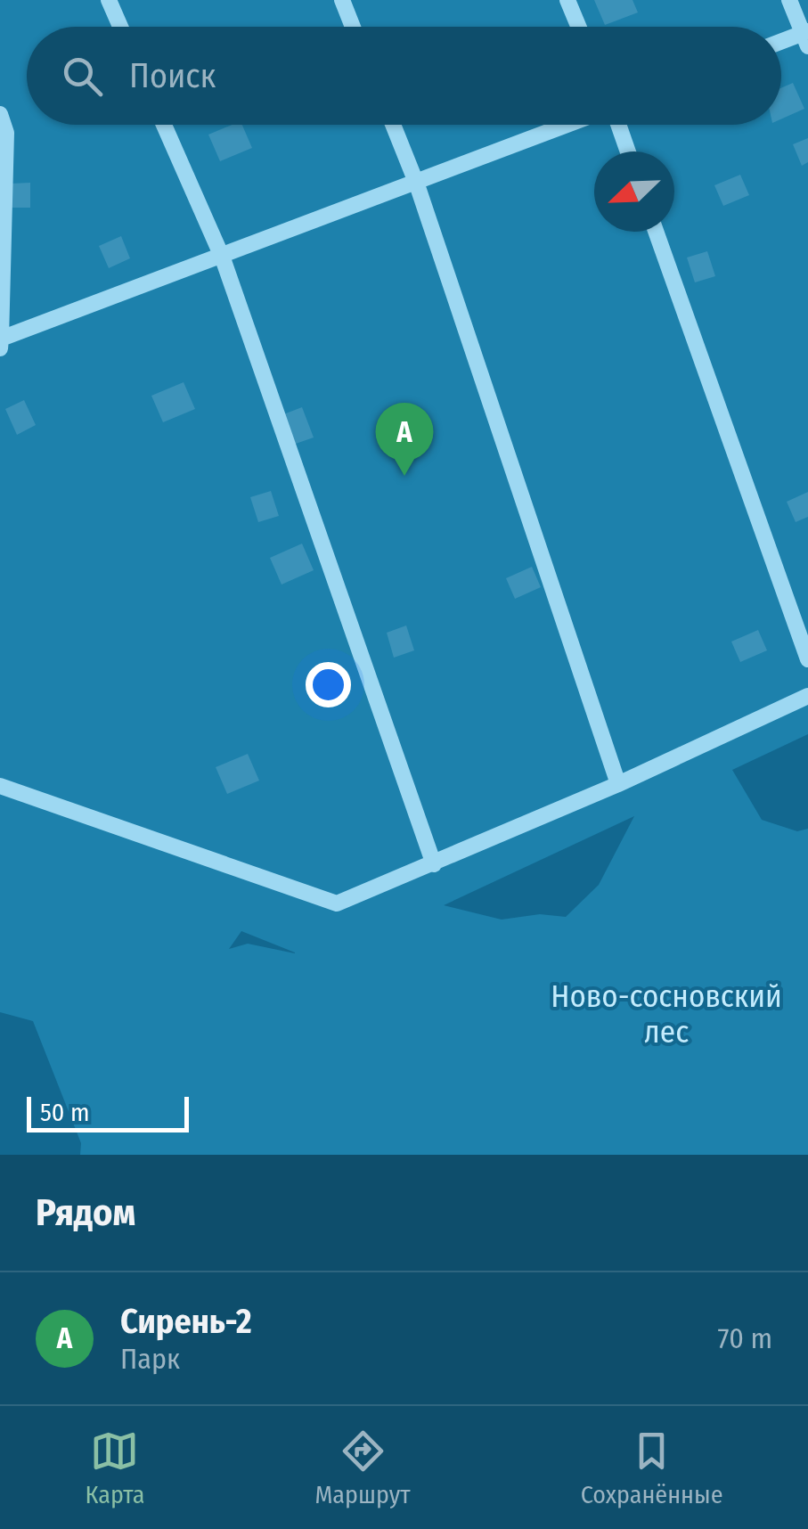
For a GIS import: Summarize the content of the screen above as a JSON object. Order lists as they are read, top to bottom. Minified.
{"parks":["Ново-сосновский лес"],"scale_bar":"50 m","north":"bottom left","page":{"search":"Поиск","pins":"A","scale":"50 m","heading":"Рядом","list":[{"mark":"A","name":"Сирень-2","note":"Парк","value":"70 m"}],"nav":["Карта","Маршрут","Сохранённые"]}}
